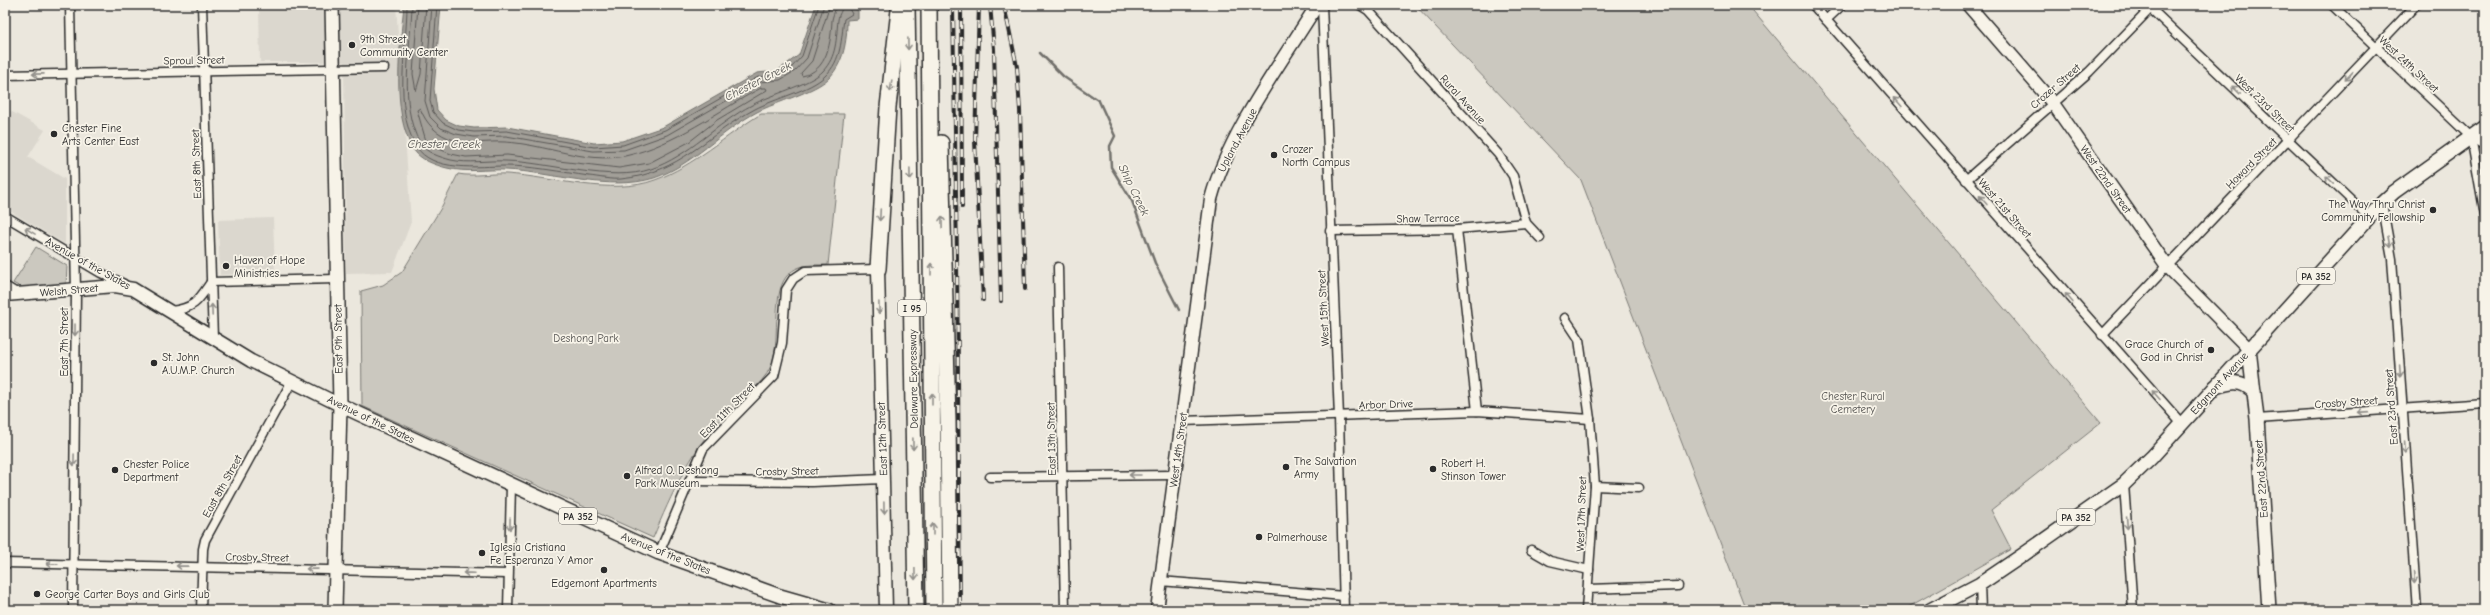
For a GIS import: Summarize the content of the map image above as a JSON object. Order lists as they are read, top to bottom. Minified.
{"streets":{"highway":["I 95","Delaware Expressway"],"main road":["Avenue of the States","PA 352","East 9th Street","Edgmont Avenue","East 22nd Street"],"street":["Sproul Street","West 24th Street","Crozer Street","Rural Avenue","West 23rd Street","Upland Avenue","Howard Street","East 8th Street","West 22nd Street","West 21st Street","Shaw Terrace","Welsh Street","West 15th Street","East 7th Street","Crosby Street","Arbor Drive","East 23rd Street","East 11th Street","East 12th Street","East 13th Street","West 14th Street","West 17th Street"]},"crossings":[["Sproul Street","East 8th Street"],["Sproul Street","East 9th Street"],["Sproul Street","East 7th Street"],["West 24th Street","Howard Street"],["West 24th Street","Edgmont Avenue"],["Crozer Street","West 23rd Street"],["Crozer Street","West 22nd Street"],["Crozer Street","West 21st Street"],["Rural Avenue","Shaw Terrace"],["West 23rd Street","Howard Street"],["West 23rd Street","Edgmont Avenue"],["Upland Avenue","West 14th Street"],["Howard Street","West 22nd Street"],["Howard Street","West 21st Street"],["East 8th Street","Avenue of the States"],["East 8th Street","Crosby Street"],["West 22nd Street","Edgmont Avenue"],["West 22nd Street","East 22nd Street"],["West 21st Street","Edgmont Avenue"],["Shaw Terrace","West 15th Street"],["Avenue of the States","Welsh Street"],["Avenue of the States","East 9th Street"],["Avenue of the States","East 7th Street"],["Avenue of the States","East 11th Street"],["Welsh Street","East 7th Street"],["West 15th Street","Arbor Drive"],["East 9th Street","Crosby Street"],["East 7th Street","Crosby Street"],["Edgmont Avenue","East 23rd Street"],["Edgmont Avenue","East 22nd Street"],["Crosby Street","East 23rd Street"],["Crosby Street","East 11th Street"],["Crosby Street","East 12th Street"],["Crosby Street","East 22nd Street"],["Arbor Drive","West 14th Street"],["Arbor Drive","West 17th Street"],["East 11th Street","East 12th Street"]],"one_way":["West 23rd Street","West 21st Street","East 7th Street","Crosby Street","East 23rd Street","East 12th Street"],"water":["Chester Creek","Ship Creek"],"parks":["Deshong Park","Chester Rural Cemetery"],"places":["9th Street Community Center","Chester Fine Arts Center East","Crozer North Campus","The Way Thru Christ Community Fellowship","Haven of Hope Ministries","Grace Church of God in Christ","St. John A.U.M.P. Church","The Salvation Army","Robert H. Stinson Tower","Chester Police Department","Alfred O. Deshong Park Museum","Palmerhouse","Iglesia Cristiana Fe Esperanza Y Amor","Edgemont Apartments","George Carter Boys and Girls Club"]}
